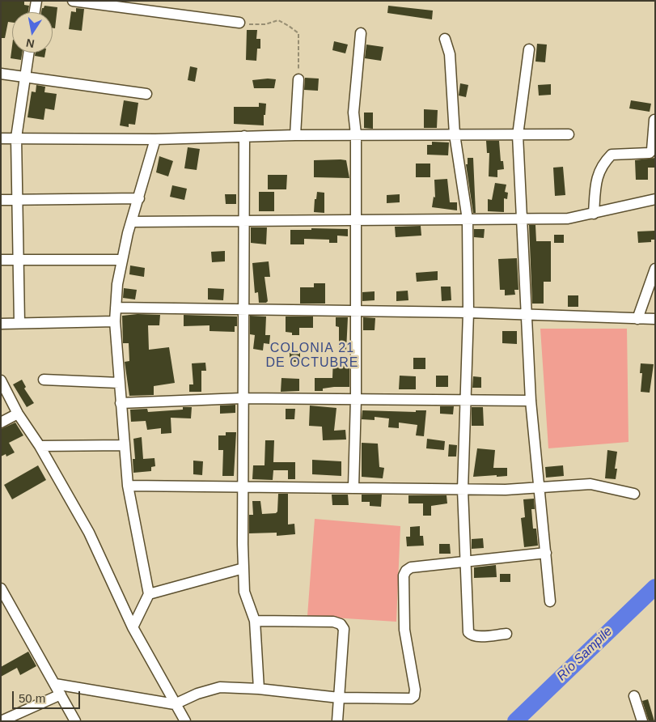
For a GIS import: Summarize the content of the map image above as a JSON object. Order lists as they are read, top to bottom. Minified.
{"districts":["COLONIA 21 DE OCTUBRE"],"water":["Río Sampile"],"scale_bar":"50 m","north":"bottom"}
